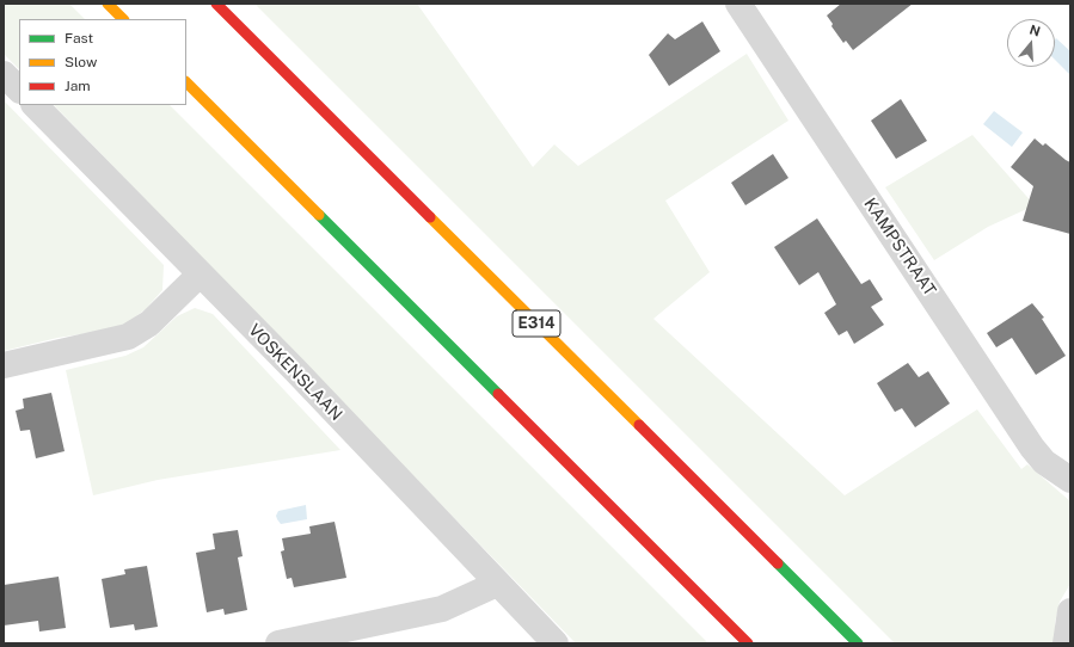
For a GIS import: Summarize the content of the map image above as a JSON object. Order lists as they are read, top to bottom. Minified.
{"streets":{"highway":["E314"],"street":["KAMPSTRAAT","VOSKENSLAAN"]},"legend":["Fast","Slow","Jam"],"north":"top"}
